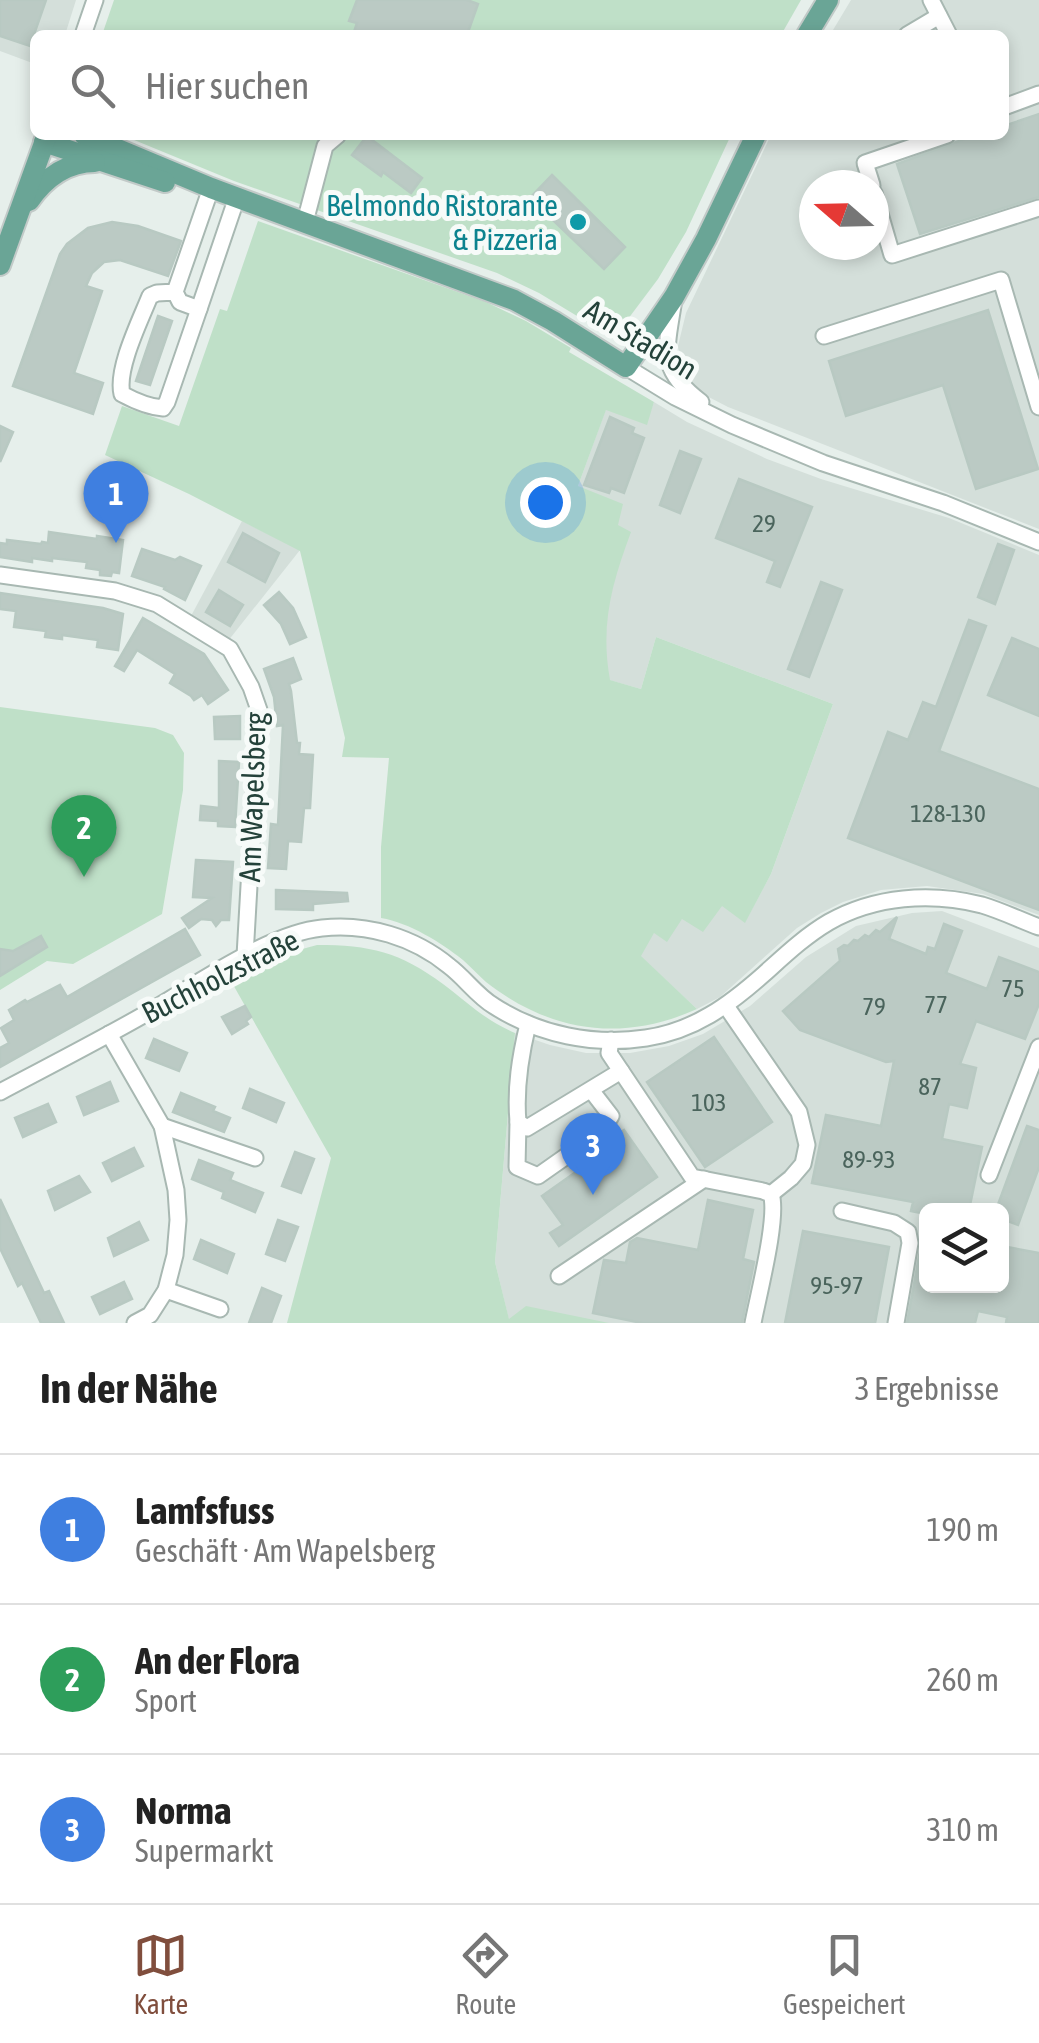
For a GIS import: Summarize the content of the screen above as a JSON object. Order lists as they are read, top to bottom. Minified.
{"streets":{"main road":["Am Stadion"],"street":["Am Wapelsberg","Buchholzstraße"]},"crossings":[["Am Wapelsberg","Buchholzstraße"]],"places":["Belmondo Ristorante & Pizzeria"],"house_numbers":["29","128-130","75","77","79","87","103","89-93","95-97"],"north":"left","page":{"search":"Hier suchen","pins":["1","2","3"],"heading":["In der Nähe","3 Ergebnisse"],"list":[{"mark":"1","name":"Lamfsfuss","note":"Geschäft · Am Wapelsberg","value":"190 m"},{"mark":"2","name":"An der Flora","note":"Sport","value":"260 m"},{"mark":"3","name":"Norma","note":"Supermarkt","value":"310 m"}],"nav":["Karte","Route","Gespeichert"]}}
